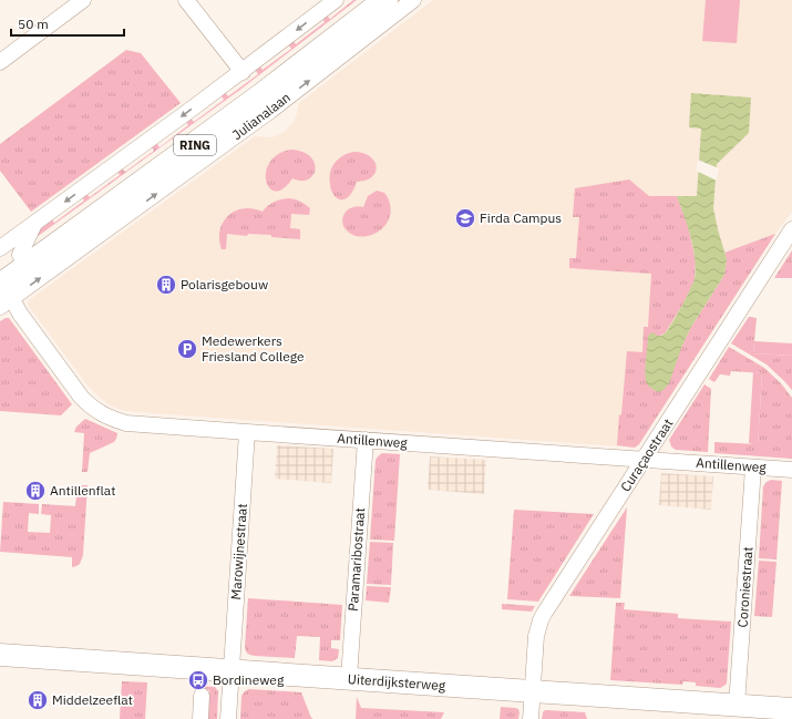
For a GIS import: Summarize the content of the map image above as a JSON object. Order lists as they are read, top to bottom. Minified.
{"streets":{"main road":["Julianalaan","RING"],"street":["Antillenweg","Curaçaostraat","Marowijnestraat","Paramaribostraat","Coroniestraat","Uiterdijksterweg"]},"crossings":[["Julianalaan","Antillenweg"],["Antillenweg","Curaçaostraat"],["Antillenweg","Marowijnestraat"],["Antillenweg","Paramaribostraat"],["Antillenweg","Coroniestraat"],["Curaçaostraat","Uiterdijksterweg"],["Marowijnestraat","Uiterdijksterweg"],["Paramaribostraat","Uiterdijksterweg"],["Coroniestraat","Uiterdijksterweg"]],"places":{"school or university":["Firda Campus"],"building":["Polarisgebouw","Antillenflat","Middelzeeflat"],"parking":["Medewerkers Friesland College"],"bus stop":["Bordineweg"]},"scale_bar":"50 m"}
